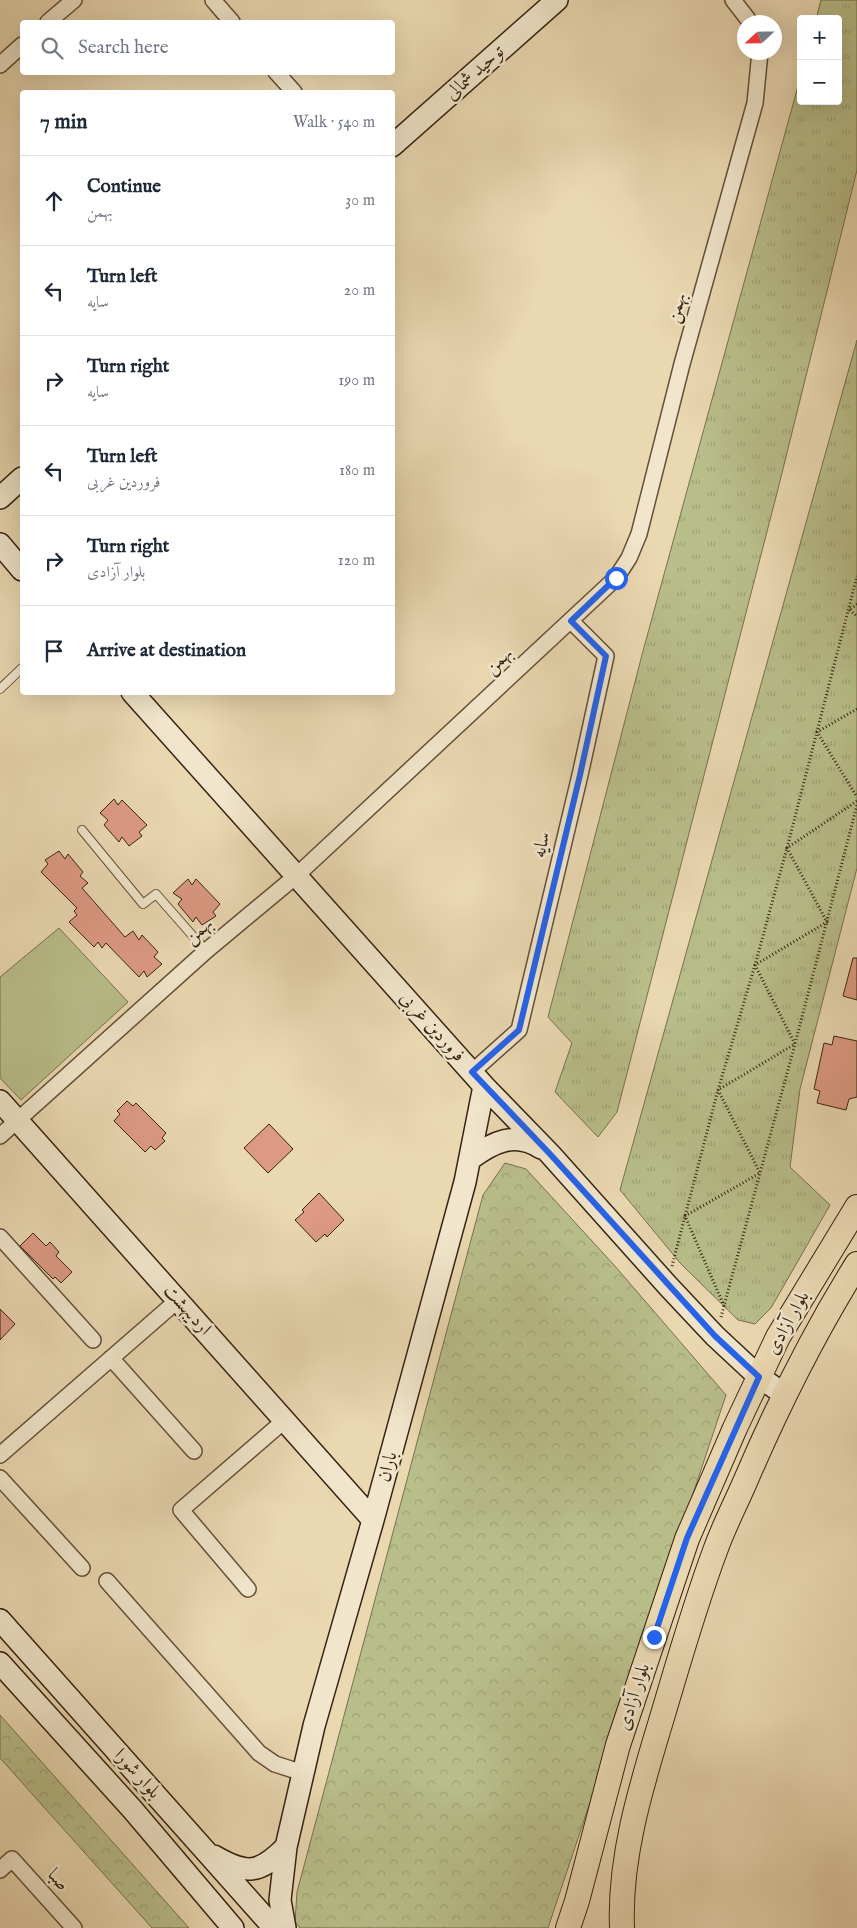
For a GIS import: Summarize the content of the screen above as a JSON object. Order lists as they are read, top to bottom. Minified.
{"streets":{"main road":["بلوار آزادی"],"street":["توحید شمالی","بهمن","سایه","فروردین غربی","اردیبهشت","باران","بلوار شورا","صبا"]},"crossings":[["بهمن","سایه"],["بهمن","فروردین غربی"],["بهمن","اردیبهشت"],["سایه","فروردین غربی"],["سایه","باران"],["فروردین غربی","بلوار آزادی"],["فروردین غربی","باران"],["اردیبهشت","باران"]],"north":"left","page":{"map_buttons":["+","−"],"search":"Search here","heading":["7 min","Walk · 540 m"],"list":[["Continue","بهمن","30 m"],["Turn left","سایه","20 m"],["Turn right","سایه","190 m"],["Turn left","فروردین غربی","180 m"],["Turn right","بلوار آزادی","120 m"],"Arrive at destination"]}}
